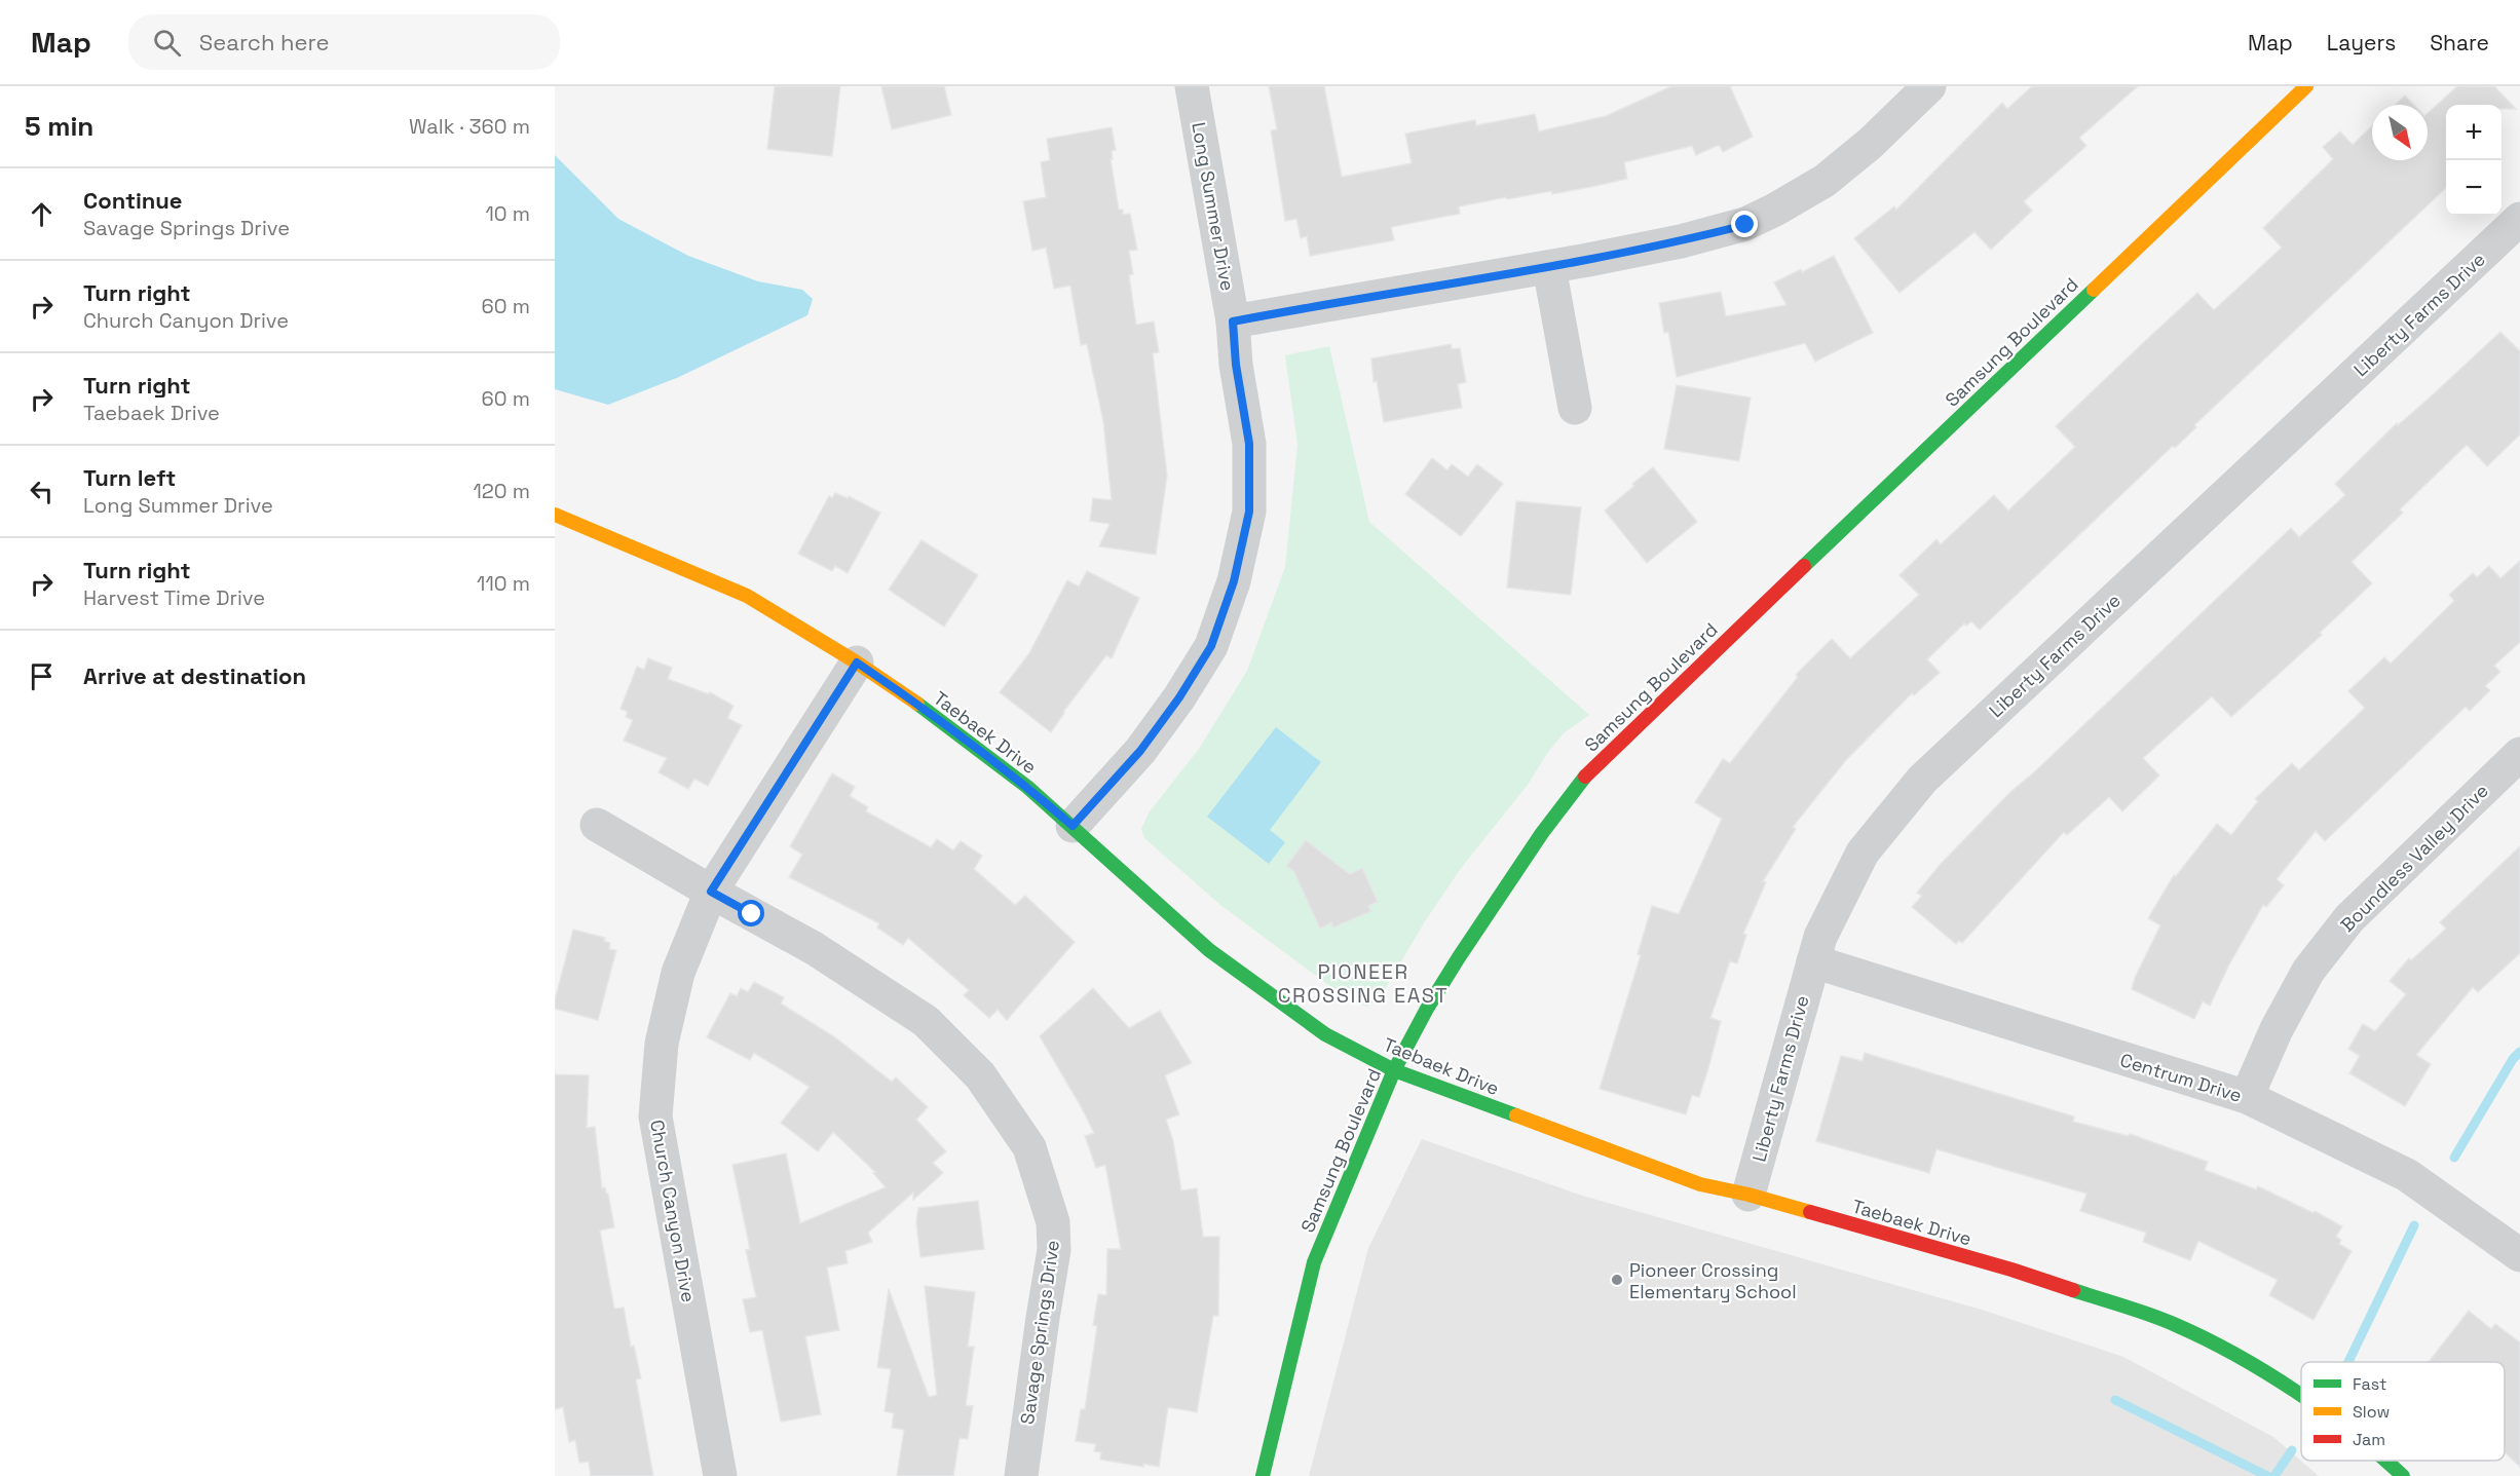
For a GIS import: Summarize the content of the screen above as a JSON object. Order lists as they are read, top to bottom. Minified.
{"streets":{"street":["Long Summer Drive","Liberty Farms Drive","Samsung Boulevard","Taebaek Drive","Boundless Valley Drive","Centrum Drive","Church Canyon Drive","Savage Springs Drive"]},"crossings":[["Long Summer Drive","Taebaek Drive"],["Liberty Farms Drive","Taebaek Drive"],["Liberty Farms Drive","Centrum Drive"],["Samsung Boulevard","Taebaek Drive"],["Taebaek Drive","Church Canyon Drive"],["Boundless Valley Drive","Centrum Drive"],["Church Canyon Drive","Savage Springs Drive"]],"districts":["PIONEER CROSSING EAST"],"places":["Pioneer Crossing Elementary School"],"legend":["Fast","Slow","Jam"],"north":"bottom right","page":{"header":"Map","search":"Search here","nav":["Map","Layers","Share"],"heading":["5 min","Walk · 360 m"],"map_buttons":["+","−"],"list":[["Continue","Savage Springs Drive","10 m"],["Turn right","Church Canyon Drive","60 m"],["Turn right","Taebaek Drive","60 m"],["Turn left","Long Summer Drive","120 m"],["Turn right","Harvest Time Drive","110 m"],"Arrive at destination"]}}
